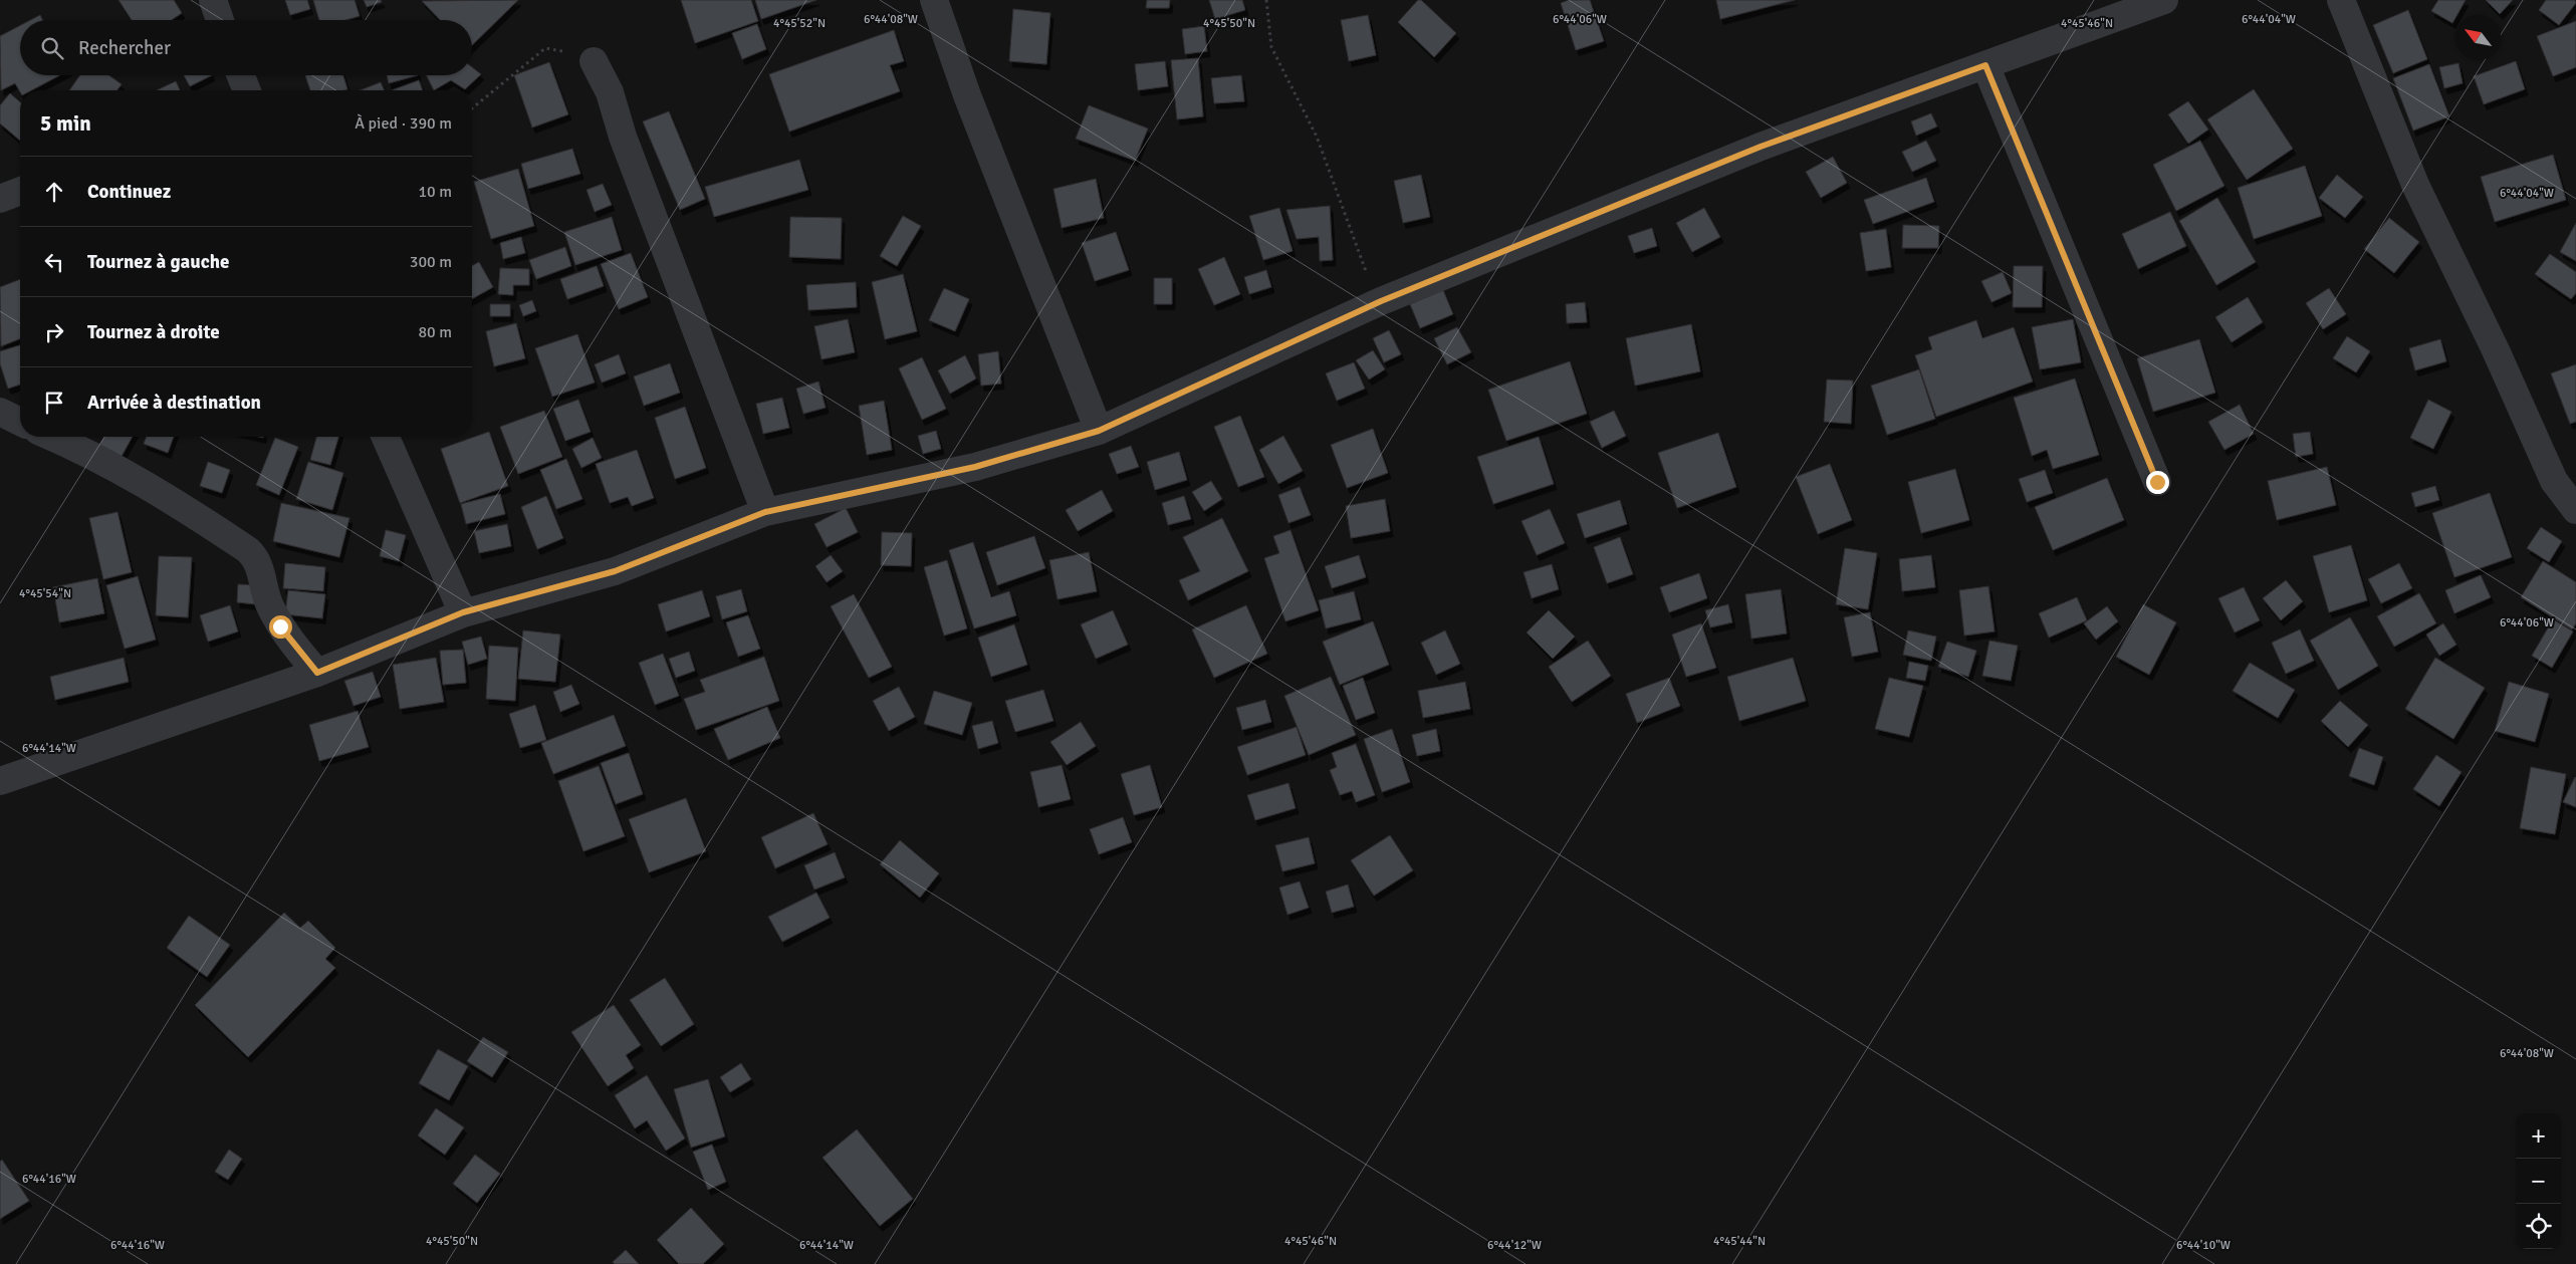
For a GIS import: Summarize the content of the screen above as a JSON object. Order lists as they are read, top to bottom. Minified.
{"north":"top left","page":{"search":"Rechercher","heading":["5 min","À pied · 390 m"],"list":[["Continuez","10 m"],["Tournez à gauche","300 m"],["Tournez à droite","80 m"],"Arrivée à destination"],"map_buttons":["+","−"]},"coordinates":["6°44'04\"W","6°44'06\"W","6°44'08\"W","4°45'52\"N","4°45'50\"N","4°45'46\"N","4°45'54\"N","6°44'14\"W","6°44'16\"W","4°45'44\"N","6°44'12\"W","6°44'10\"W"]}
